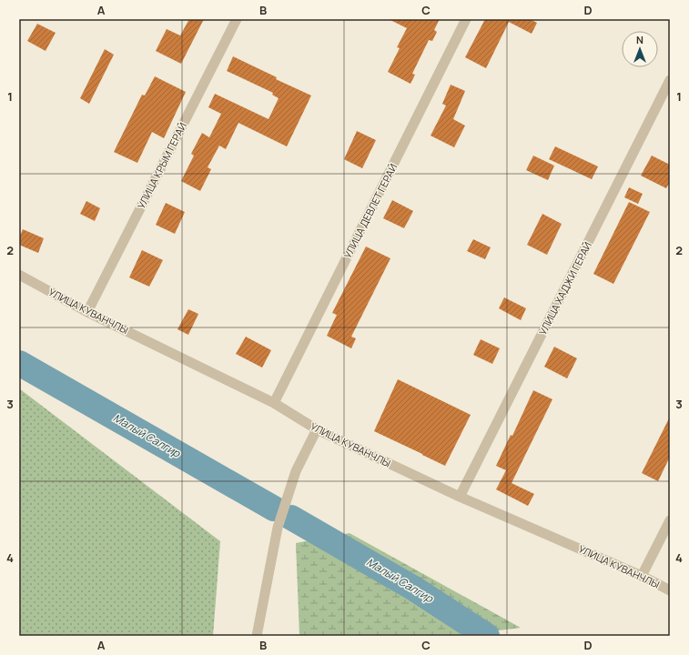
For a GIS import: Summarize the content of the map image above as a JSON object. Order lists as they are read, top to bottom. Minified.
{"streets":{"street":["УЛИЦА КРЫМ ГЕРАЙ","УЛИЦА ДЕВЛЕТ ГЕРАЙ","УЛИЦА ХАДЖИ ГЕРАЙ","УЛИЦА КУВАНЧЛЫ"]},"crossings":[["УЛИЦА КРЫМ ГЕРАЙ","УЛИЦА КУВАНЧЛЫ"],["УЛИЦА ДЕВЛЕТ ГЕРАЙ","УЛИЦА КУВАНЧЛЫ"],["УЛИЦА ХАДЖИ ГЕРАЙ","УЛИЦА КУВАНЧЛЫ"]],"water":["Малый Салгир"],"north":"top","grid":{"columns":["A","B","C","D"],"rows":["1","2","3","4"]}}
